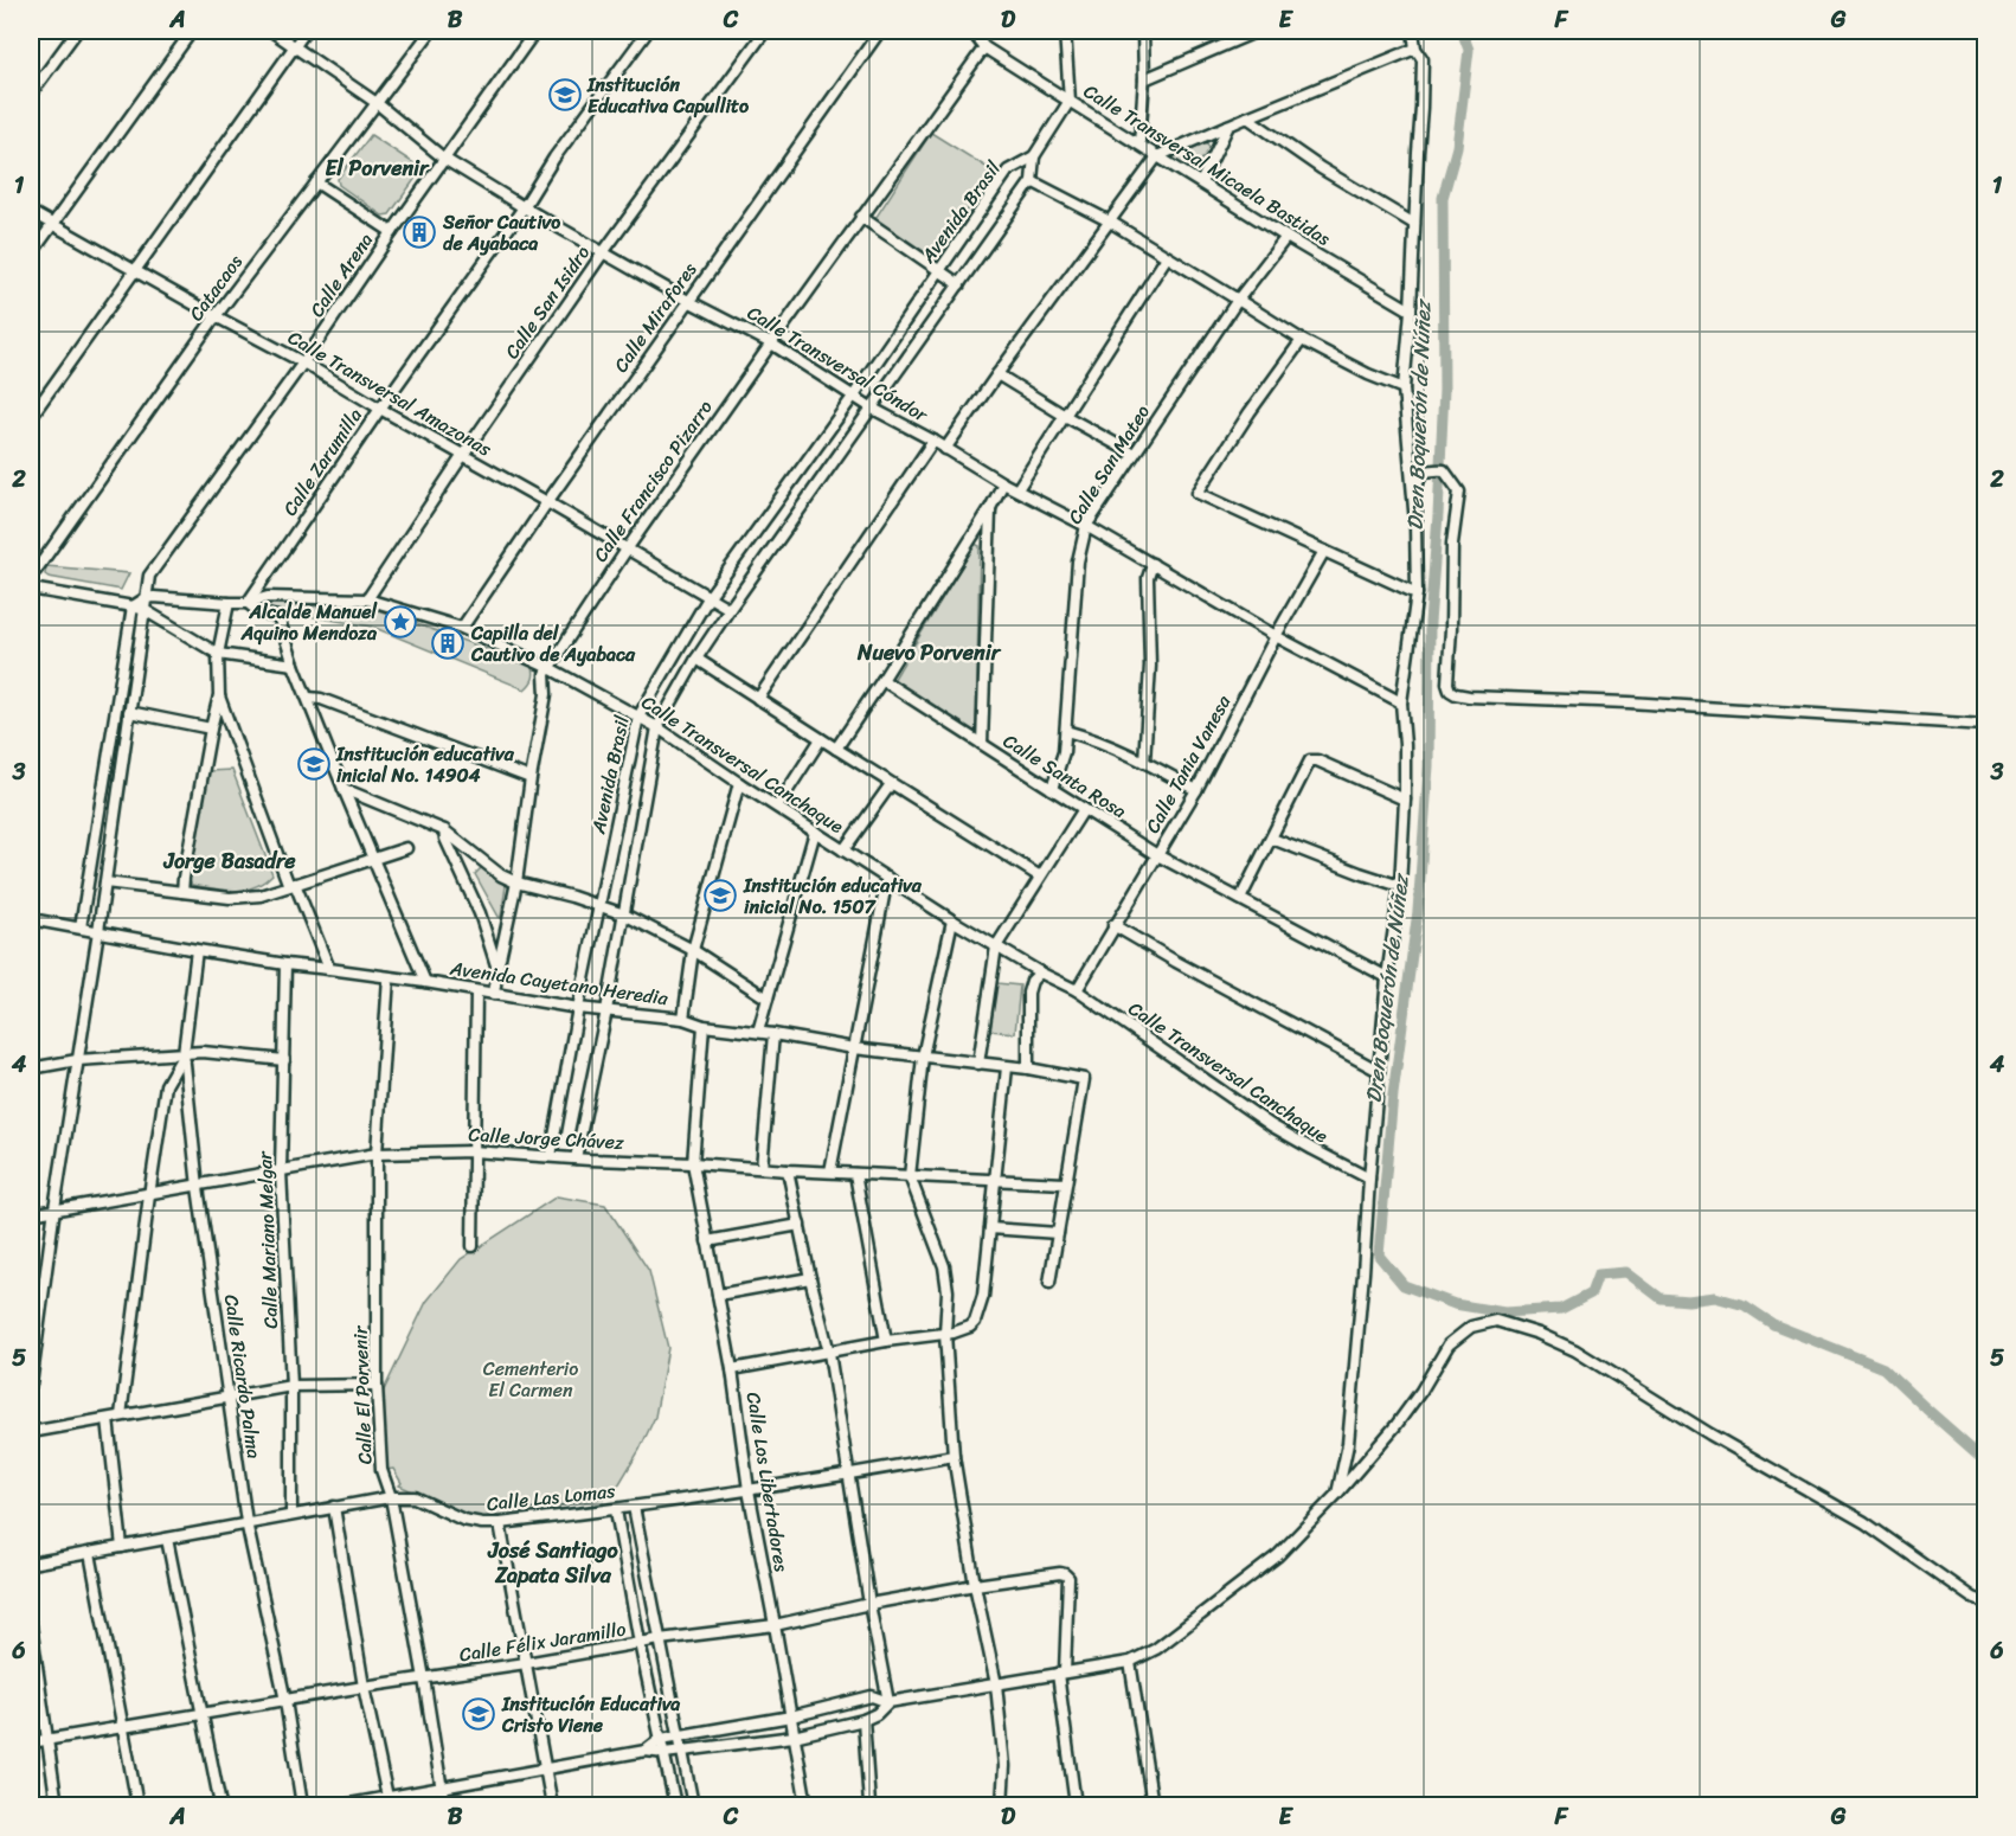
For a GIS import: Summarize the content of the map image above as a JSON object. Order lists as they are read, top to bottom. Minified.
{"streets":{"street":["Calle Transversal Micaela Bastidas","Avenida Brasil","Calle Arena","Catacaos","Calle San Isidro","Calle Mirafores","Calle Transversal Cóndor","Calle Transversal Amazonas","Calle Zarumilla","Calle San Mateo","Calle Francisco Pizarro","Calle Transversal Canchaque","Calle Tania Vanesa","Calle Santa Rosa","Avenida Cayetano Heredia","Calle Jorge Chávez","Calle Mariano Melgar","Calle Ricardo Palma","Calle El Porvenir","Calle Los Libertadores","Calle Las Lomas","Calle Félix Jaramillo"]},"crossings":[["Calle Transversal Micaela Bastidas","Calle San Mateo"],["Calle Transversal Micaela Bastidas","Calle Francisco Pizarro"],["Avenida Brasil","Calle Transversal Cóndor"],["Avenida Brasil","Calle Transversal Amazonas"],["Avenida Brasil","Calle Transversal Canchaque"],["Avenida Brasil","Avenida Cayetano Heredia"],["Avenida Brasil","Calle Jorge Chávez"],["Calle Arena","Calle Transversal Cóndor"],["Calle Arena","Calle Transversal Amazonas"],["Calle Arena","Calle Transversal Canchaque"],["Calle Arena","Avenida Cayetano Heredia"],["Calle Arena","Calle Jorge Chávez"],["Catacaos","Calle Transversal Cóndor"],["Catacaos","Calle Transversal Amazonas"],["Calle San Isidro","Calle Transversal Cóndor"],["Calle San Isidro","Calle Transversal Amazonas"],["Calle San Isidro","Calle Transversal Canchaque"],["Calle Mirafores","Calle Transversal Cóndor"],["Calle Mirafores","Calle Transversal Amazonas"],["Calle Mirafores","Calle Transversal Canchaque"],["Calle Transversal Cóndor","Calle Zarumilla"],["Calle Transversal Cóndor","Calle San Mateo"],["Calle Transversal Cóndor","Calle Francisco Pizarro"],["Calle Transversal Cóndor","Calle Tania Vanesa"],["Calle Transversal Amazonas","Calle Zarumilla"],["Calle Transversal Amazonas","Calle Francisco Pizarro"],["Calle Zarumilla","Calle Transversal Canchaque"],["Calle San Mateo","Calle Santa Rosa"],["Calle Francisco Pizarro","Calle Transversal Canchaque"],["Calle Francisco Pizarro","Avenida Cayetano Heredia"],["Calle Transversal Canchaque","Calle Tania Vanesa"],["Calle Tania Vanesa","Calle Santa Rosa"],["Avenida Cayetano Heredia","Calle Jorge Chávez"],["Avenida Cayetano Heredia","Calle Mariano Melgar"],["Avenida Cayetano Heredia","Calle Ricardo Palma"],["Avenida Cayetano Heredia","Calle El Porvenir"],["Avenida Cayetano Heredia","Calle Los Libertadores"],["Calle Jorge Chávez","Calle Mariano Melgar"],["Calle Jorge Chávez","Calle Ricardo Palma"],["Calle Jorge Chávez","Calle El Porvenir"],["Calle Jorge Chávez","Calle Los Libertadores"],["Calle Mariano Melgar","Calle Las Lomas"],["Calle Ricardo Palma","Calle Las Lomas"],["Calle Ricardo Palma","Calle Félix Jaramillo"],["Calle El Porvenir","Calle Las Lomas"],["Calle El Porvenir","Calle Félix Jaramillo"],["Calle Los Libertadores","Calle Las Lomas"],["Calle Los Libertadores","Calle Félix Jaramillo"]],"districts":["El Porvenir","Nuevo Porvenir","Jorge Basadre","José Santiago Zapata Silva"],"water":["Dren Boquerón de Núñez"],"parks":["Cementerio El Carmen"],"places":{"school or university":["Institución Educativa Capullito","Institución educativa inicial No. 14904","Institución educativa inicial No. 1507","Institución Educativa Cristo Viene"],"building":["Señor Cautivo de Ayabaca","Capilla del Cautivo de Ayabaca"],"place":["Alcalde Manuel Aquino Mendoza"]},"grid":{"columns":["A","B","C","D","E","F","G"],"rows":["1","2","3","4","5","6"]}}
